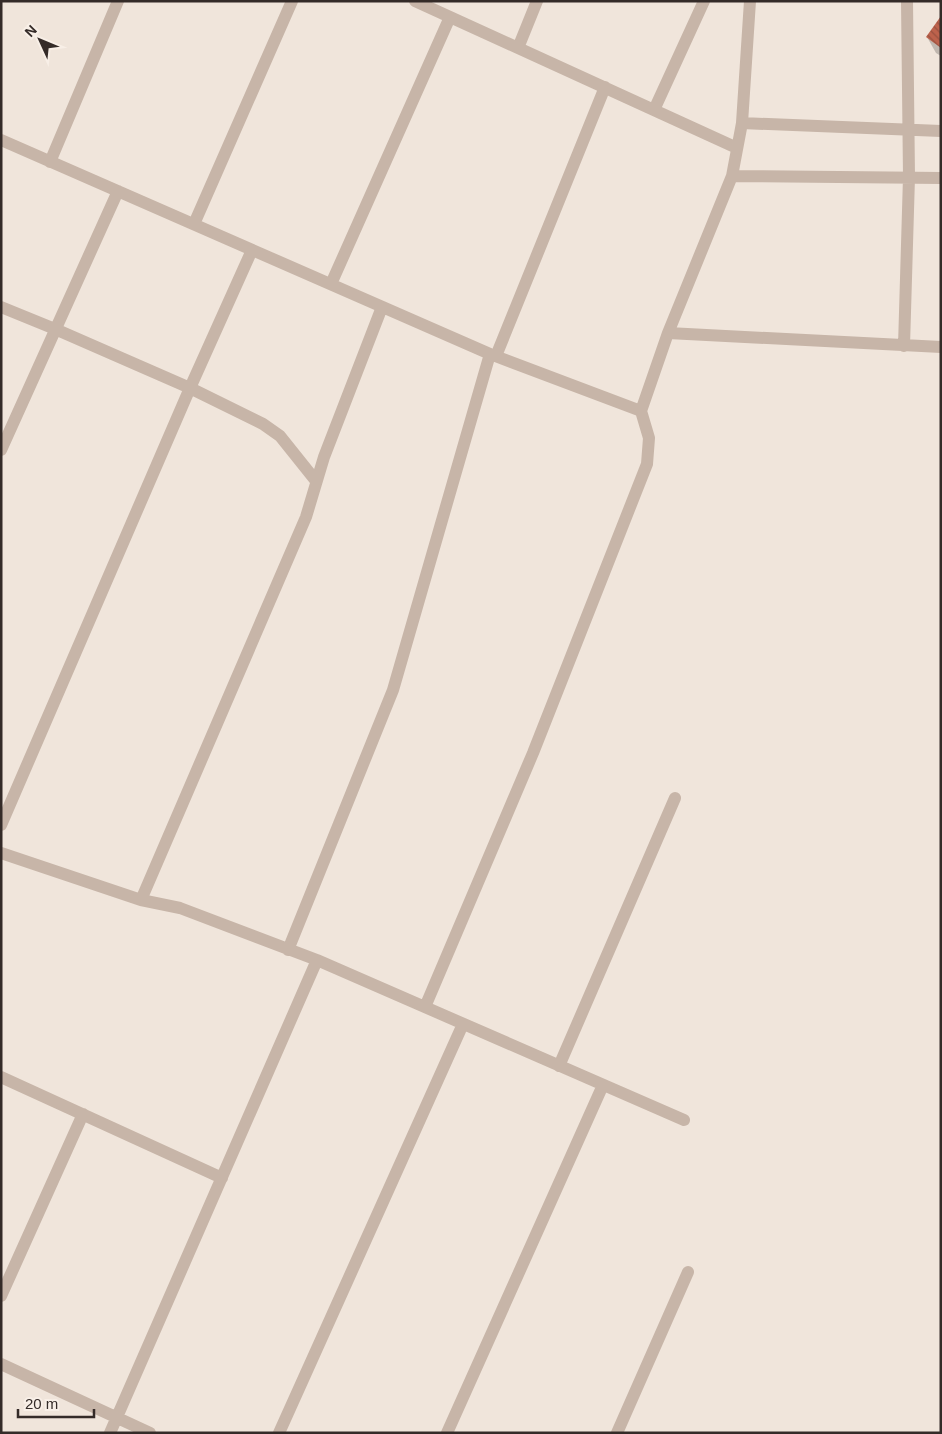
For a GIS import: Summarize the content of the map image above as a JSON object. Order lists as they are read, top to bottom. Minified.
{"scale_bar":"20 m","north":"top left"}
